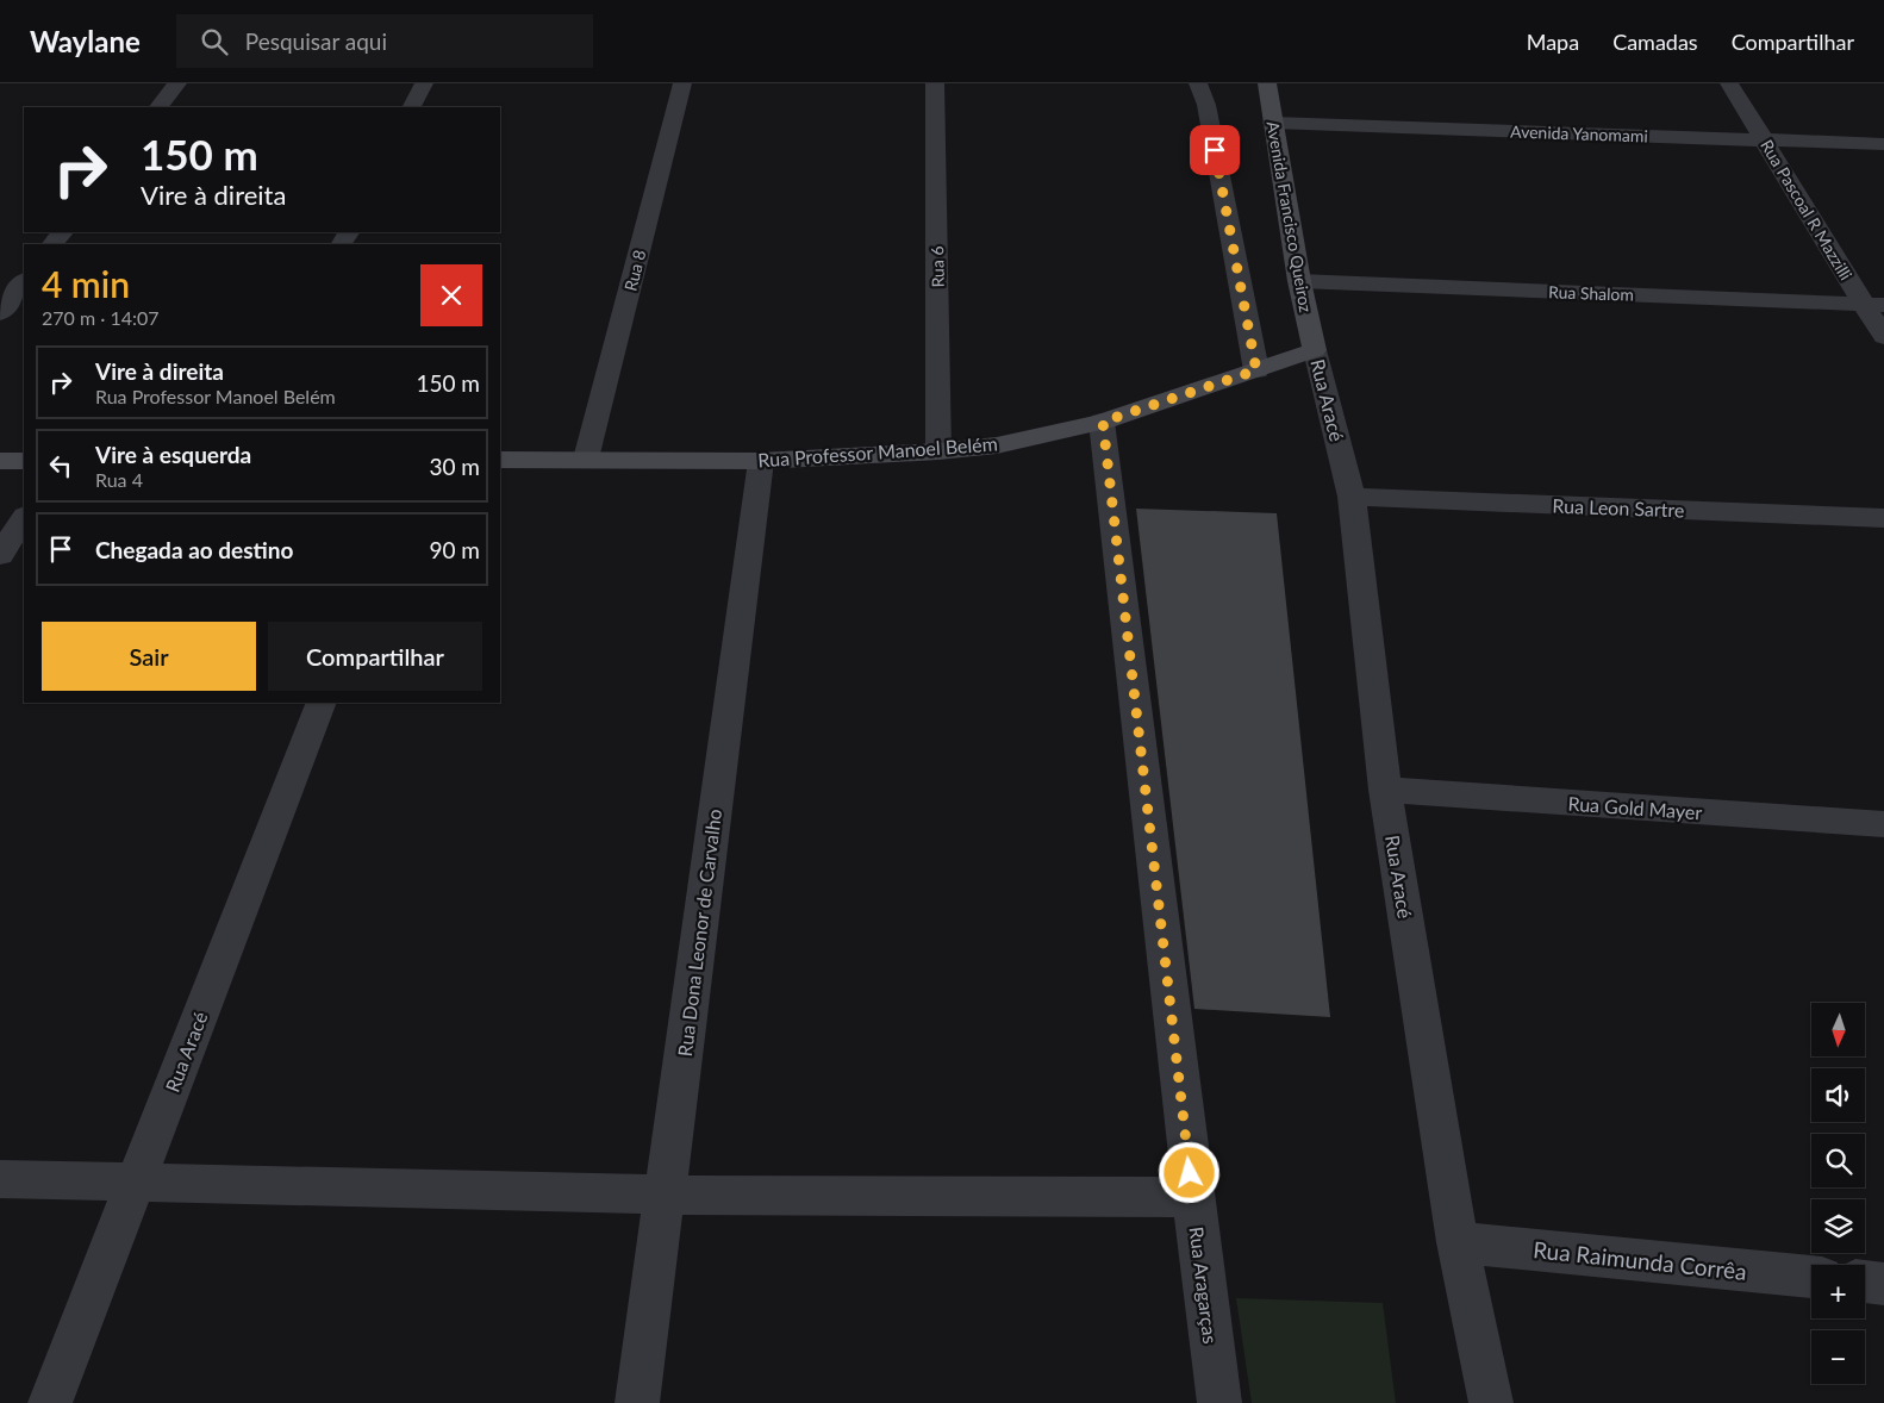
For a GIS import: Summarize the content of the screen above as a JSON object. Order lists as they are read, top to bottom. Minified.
{"streets":{"street":["Avenida Yanomami","Rua Pascoal R Mazzilli","Avenida Francisco Queiroz","Rua 6","Rua 8","Rua Shalom","Rua Aracé","Rua Professor Manoel Belém","Rua Leon Sartre","Rua Gold Mayer","Rua Dona Leonor de Carvalho","Rua Raimunda Corrêa","Rua Aragarças"]},"crossings":[["Avenida Yanomami","Rua Pascoal R Mazzilli"],["Avenida Yanomami","Avenida Francisco Queiroz"],["Rua Pascoal R Mazzilli","Rua Shalom"],["Avenida Francisco Queiroz","Rua Shalom"],["Avenida Francisco Queiroz","Rua Aracé"],["Avenida Francisco Queiroz","Rua Professor Manoel Belém"],["Rua 6","Rua Professor Manoel Belém"],["Rua 8","Rua Professor Manoel Belém"],["Rua Aracé","Rua Professor Manoel Belém"],["Rua Aracé","Rua Leon Sartre"],["Rua Aracé","Rua Gold Mayer"],["Rua Aracé","Rua Raimunda Corrêa"],["Rua Professor Manoel Belém","Rua Dona Leonor de Carvalho"],["Rua Professor Manoel Belém","Rua Aragarças"]],"north":"bottom","page":{"header":"Waylane","search":"Pesquisar aqui","nav":["Mapa","Camadas","Compartilhar"],"turn":["150 m","Vire à direita"],"heading":["4 min","270 m · 14:07"],"list":[{"name":"Vire à direita","note":"Rua Professor Manoel Belém","value":"150 m"},{"name":"Vire à esquerda","note":"Rua 4","value":"30 m"},{"name":"Chegada ao destino","value":"90 m"}],"buttons":["Sair","Compartilhar"],"map_buttons":["+","−"]}}
